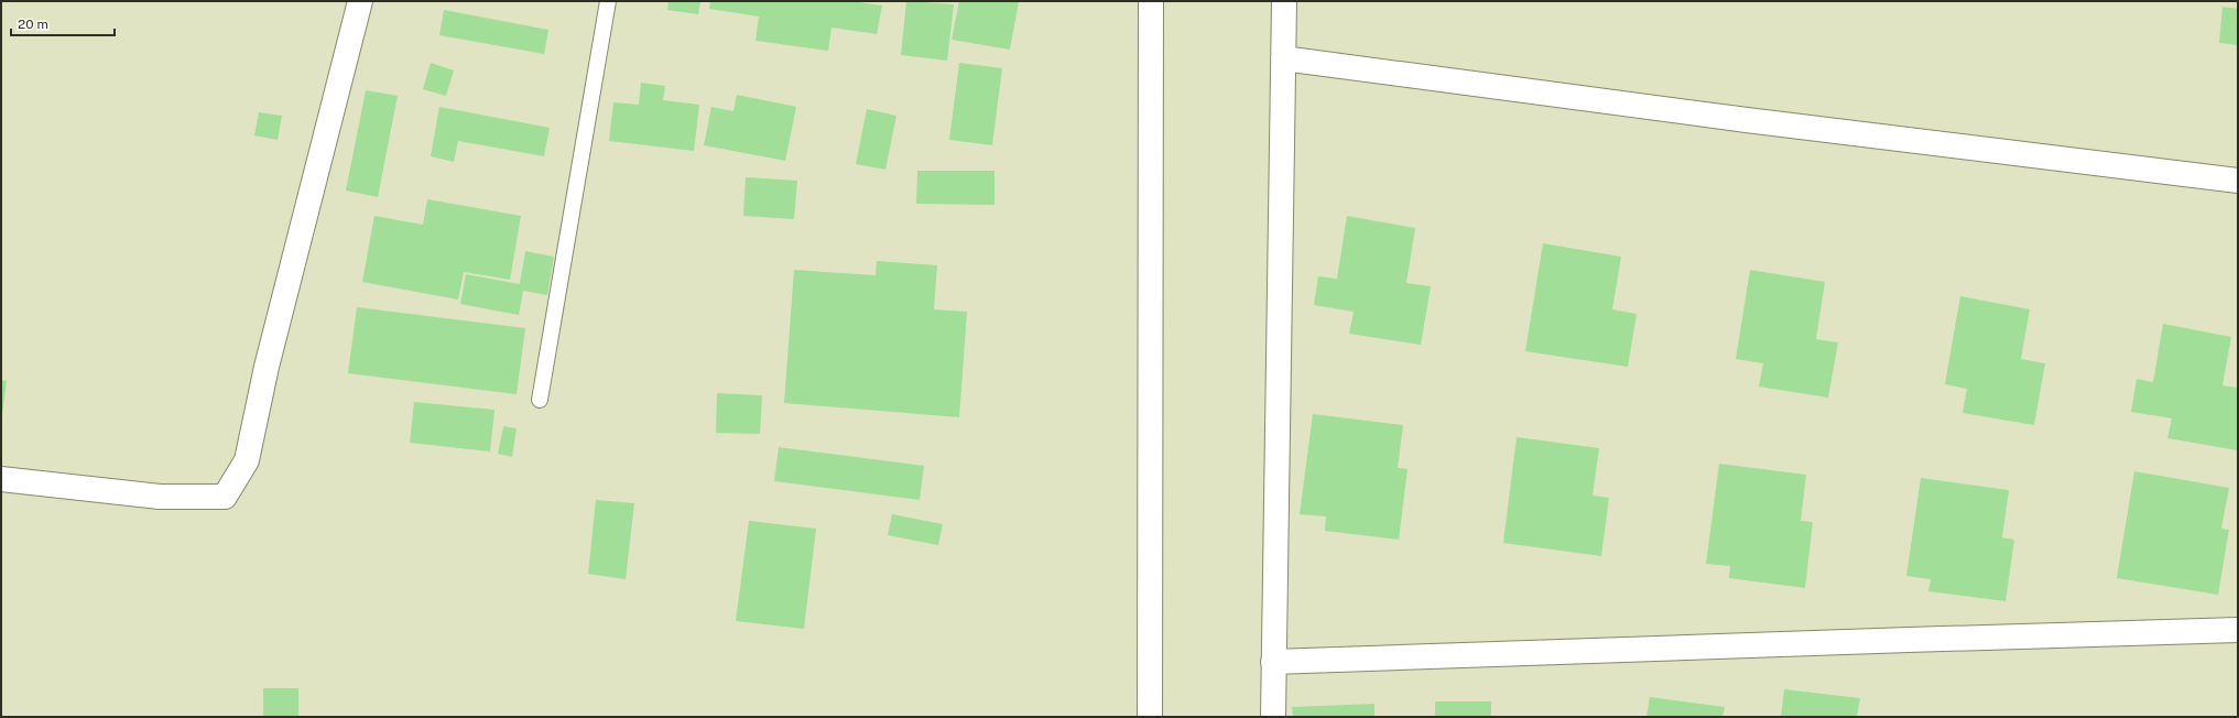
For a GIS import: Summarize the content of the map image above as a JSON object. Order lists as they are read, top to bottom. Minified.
{"scale_bar":"20 m"}
